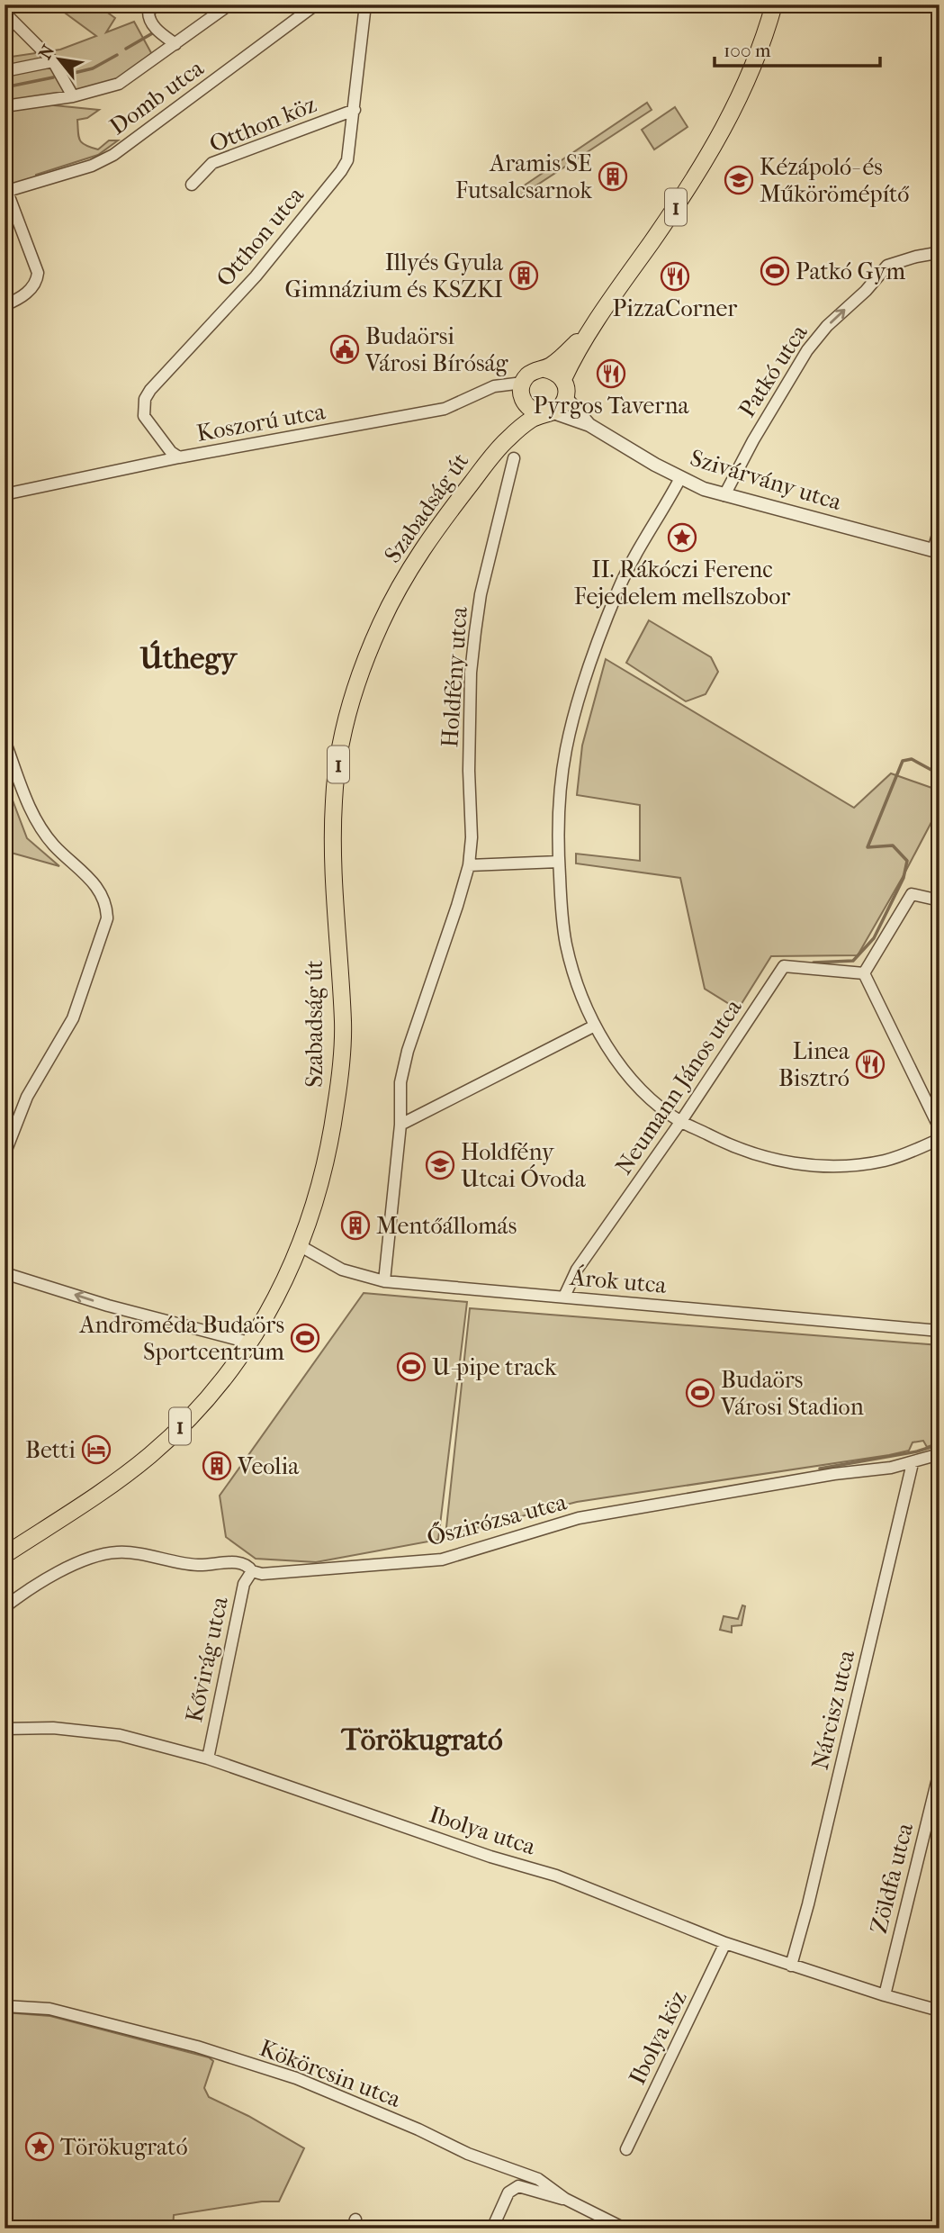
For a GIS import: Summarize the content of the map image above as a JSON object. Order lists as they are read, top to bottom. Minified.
{"streets":{"main road":["1","Szabadság út"],"street":["Domb utca","Otthon köz","Otthon utca","Patkó utca","Koszorú utca","Szivárvány utca","Holdfény utca","Neumann János utca","Árok utca","Őszirózsa utca","Kővirág utca","Nárcisz utca","Ibolya utca","Zöldfa utca","Ibolya köz","Kökörcsin utca"]},"crossings":[["Otthon köz","Otthon utca"],["1","Koszorú utca"],["1","Szivárvány utca"],["1","Szabadság út"],["Otthon utca","Koszorú utca"],["Patkó utca","Szivárvány utca"],["Koszorú utca","Szivárvány utca"],["Koszorú utca","Szabadság út"],["Szivárvány utca","Szabadság út"],["Szabadság út","Árok utca"],["Holdfény utca","Árok utca"],["Neumann János utca","Árok utca"],["Őszirózsa utca","Kővirág utca"],["Őszirózsa utca","Nárcisz utca"],["Kővirág utca","Ibolya utca"],["Nárcisz utca","Ibolya utca"],["Ibolya utca","Zöldfa utca"],["Ibolya utca","Ibolya köz"]],"one_way":["Patkó utca"],"districts":["Úthegy","Törökugrató"],"places":{"building":["Aramis SE Futsalcsarnok","Illyés Gyula Gimnázium és KSZKI","Mentőállomás","Veolia"],"school or university":["Kézápoló- és Műkörömépítő","Holdfény Utcai Óvoda"],"sports":["Patkó Gym","Androméda Budaörs Sportcentrum","U-pipe track","Budaörs Városi Stadion"],"restaurant":["PizzaCorner","Pyrgos Taverna","Linea Bisztró"],"public building":["Budaörsi Városi Bíróság"],"place":["II. Rákóczi Ferenc Fejedelem mellszobor","Törökugrató"],"hotel":["Betti"]},"scale_bar":"100 m","north":"top left"}
